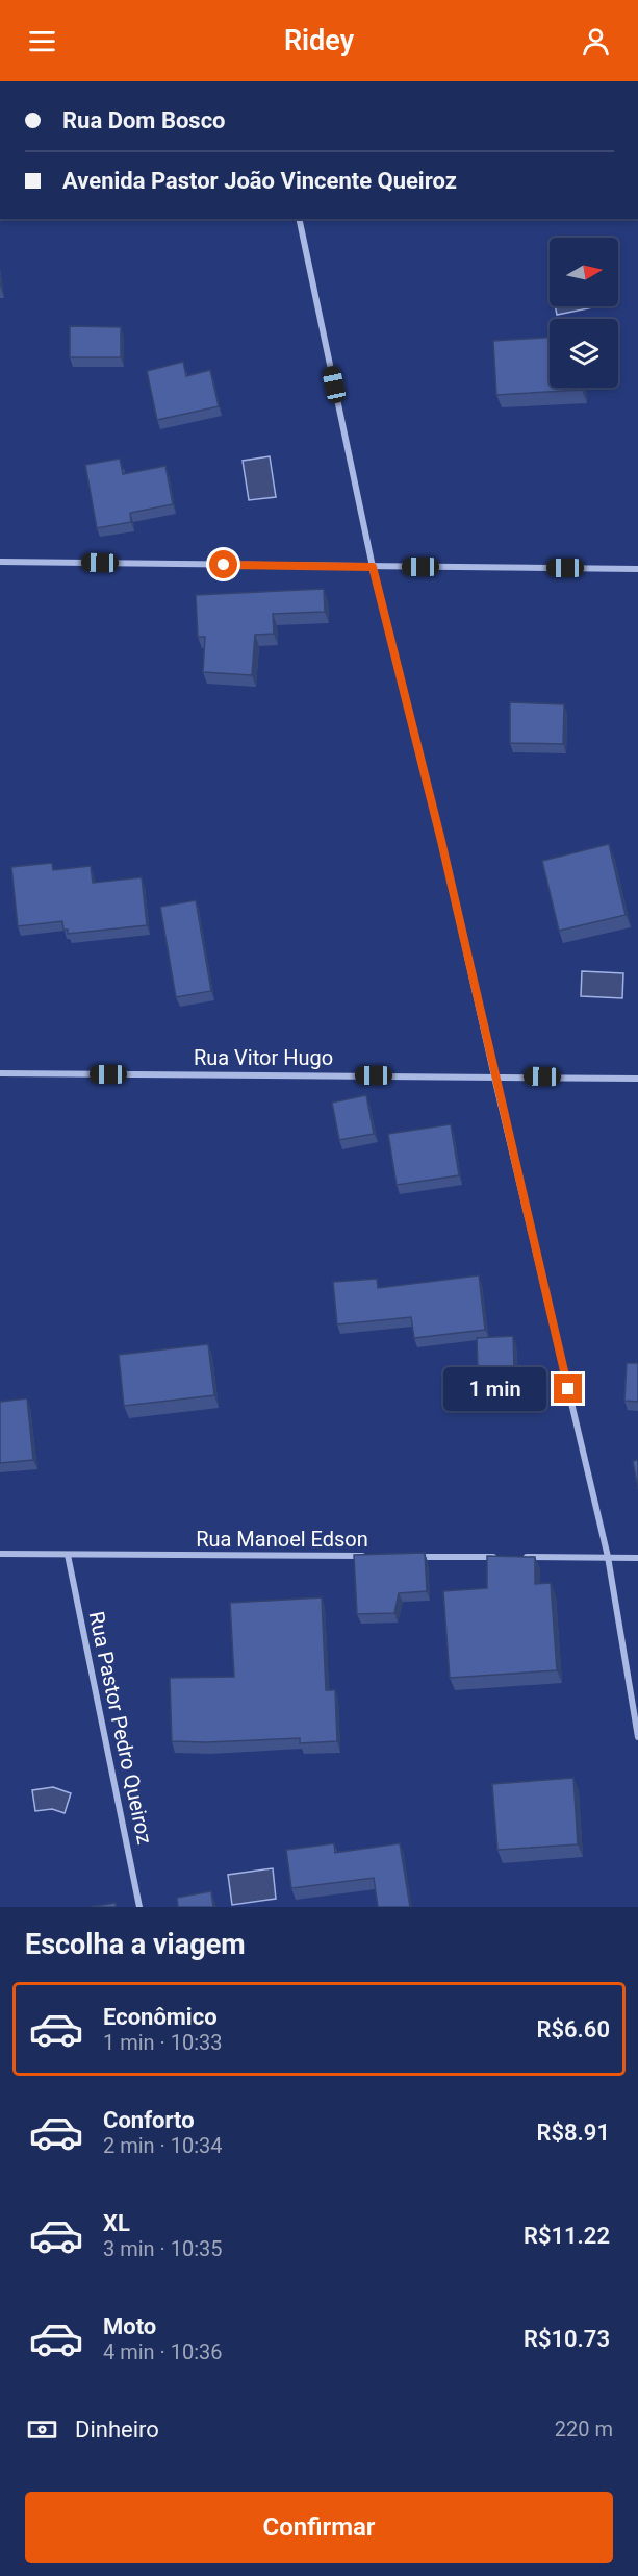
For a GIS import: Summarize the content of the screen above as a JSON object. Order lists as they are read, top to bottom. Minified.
{"streets":{"street":["Rua Vitor Hugo","Rua Manoel Edson","Rua Pastor Pedro Queiroz"]},"crossings":[["Rua Manoel Edson","Rua Pastor Pedro Queiroz"]],"north":"right","page":{"header":"Ridey","banner":["Rua Dom Bosco","Avenida Pastor João Vincente Queiroz"],"bubble":"1 min","heading":"Escolha a viagem","list":[{"name":"Econômico","note":"1 min · 10:33","value":"R$6.60"},{"name":"Conforto","note":"2 min · 10:34","value":"R$8.91"},{"name":"XL","note":"3 min · 10:35","value":"R$11.22"},{"name":"Moto","note":"4 min · 10:36","value":"R$10.73"}],"pay":["Dinheiro","220 m"],"buttons":"Confirmar"}}
